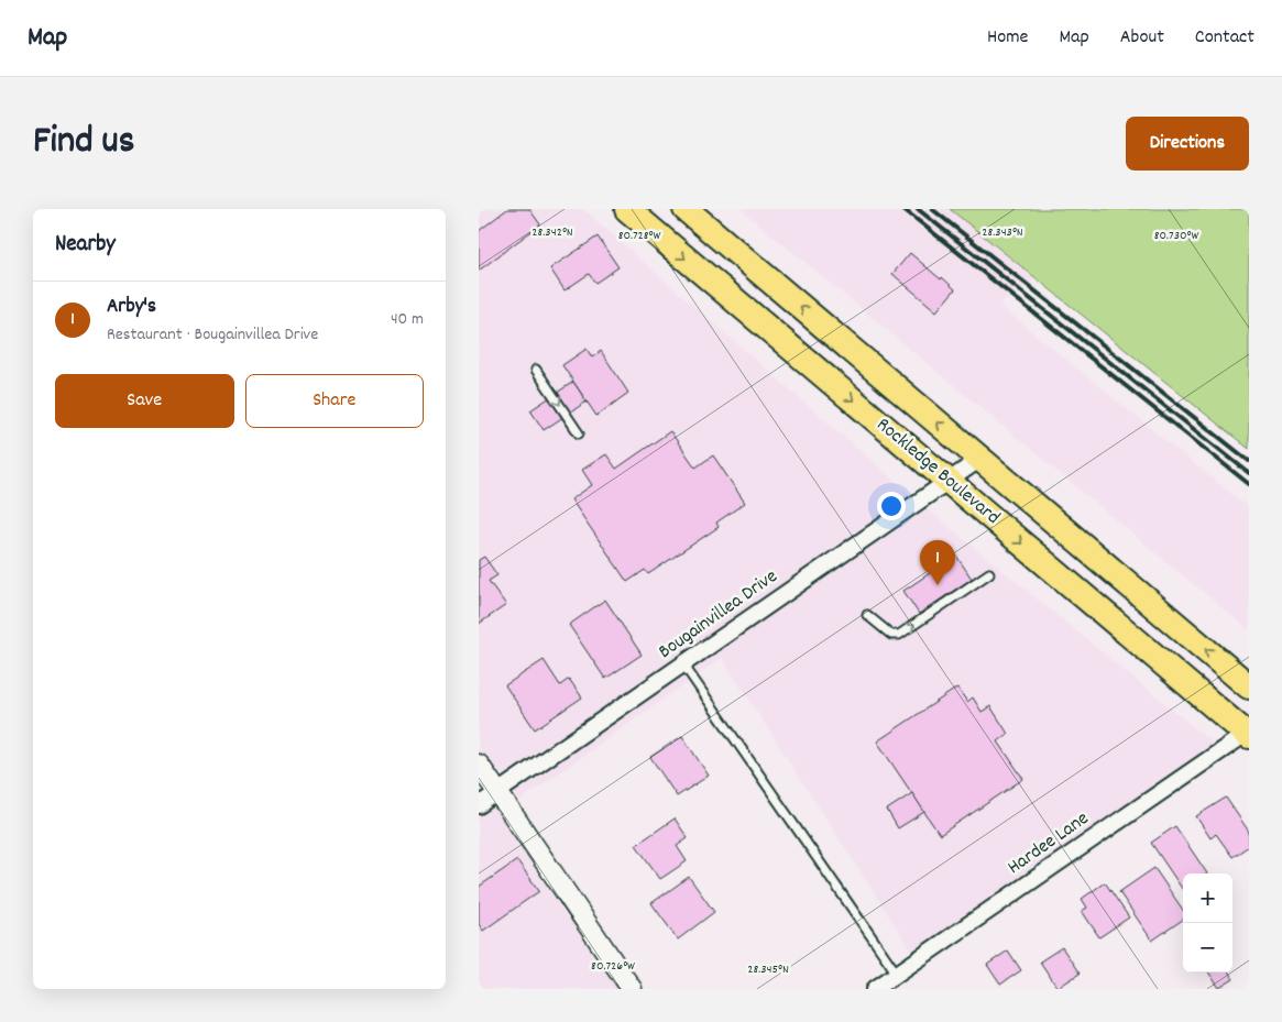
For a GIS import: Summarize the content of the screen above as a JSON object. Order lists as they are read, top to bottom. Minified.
{"streets":{"main road":["Rockledge Boulevard"],"street":["Bougainvillea Drive","Hardee Lane"]},"crossings":[["Rockledge Boulevard","Bougainvillea Drive"],["Rockledge Boulevard","Hardee Lane"]],"page":{"header":"Map","nav":["Home","Map","About","Contact"],"title":"Find us","buttons":["Directions",["Save","Share"]],"heading":"Nearby","list":[{"mark":"1","name":"Arby's","note":"Restaurant · Bougainvillea Drive","value":"40 m"}],"pins":"1","map_buttons":["+","−"]},"coordinates":["28.342°N","28.343°N","80.728°W","80.730°W","80.726°W","28.345°N"]}
